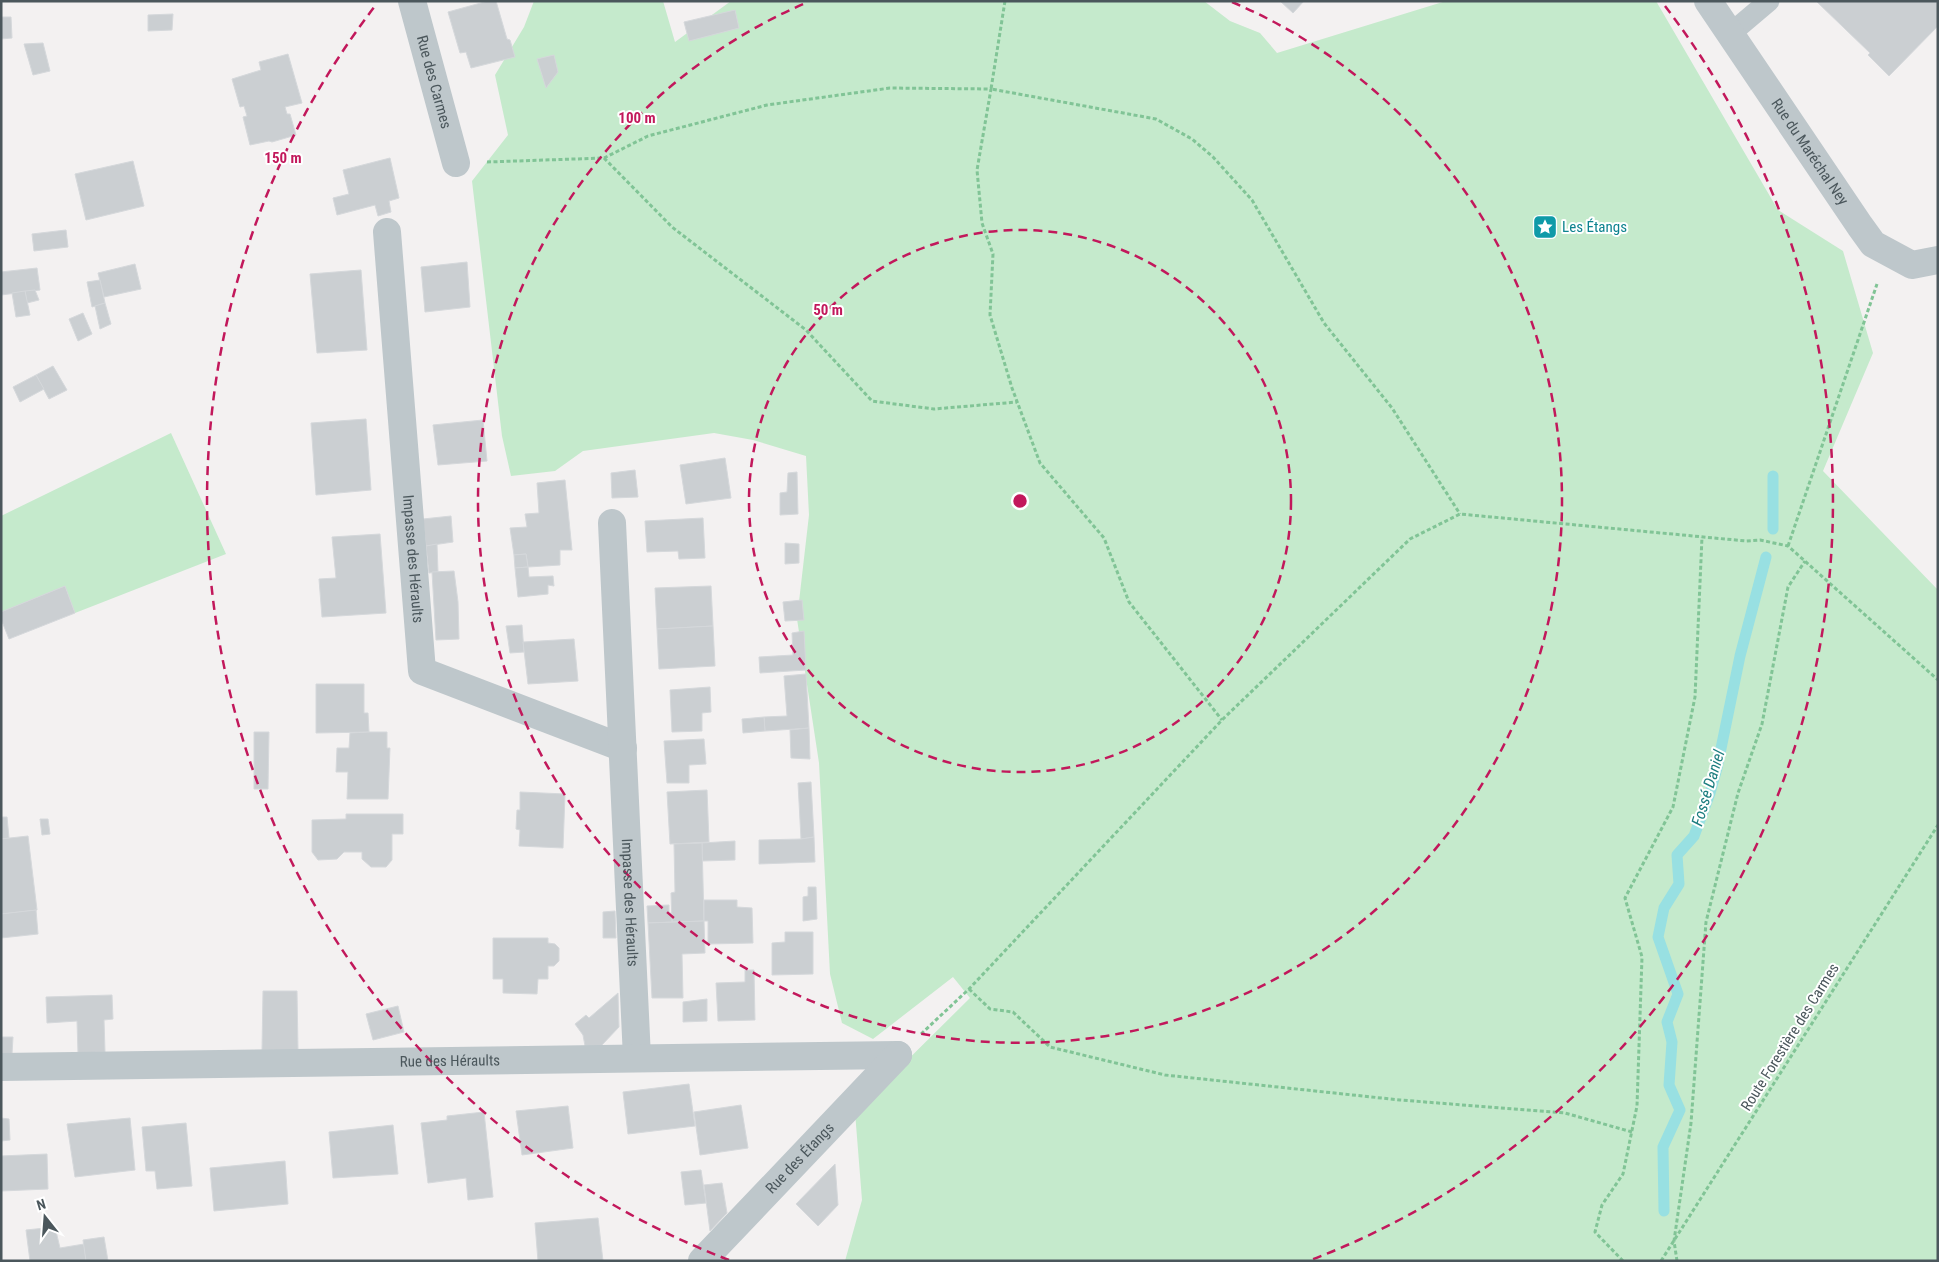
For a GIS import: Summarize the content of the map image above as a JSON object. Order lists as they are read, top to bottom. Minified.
{"streets":{"street":["Rue des Carmes","Rue du Maréchal Ney","Impasse des Héraults","Rue des Héraults","Rue des Étangs"],"path":["Route Forestière des Carmes"]},"crossings":[["Impasse des Héraults","Rue des Héraults"],["Rue des Héraults","Rue des Étangs"]],"water":["Fossé Daniel"],"places":{"place":["Les Étangs"]},"north":"top","rings":["100 m","150 m","50 m"]}
